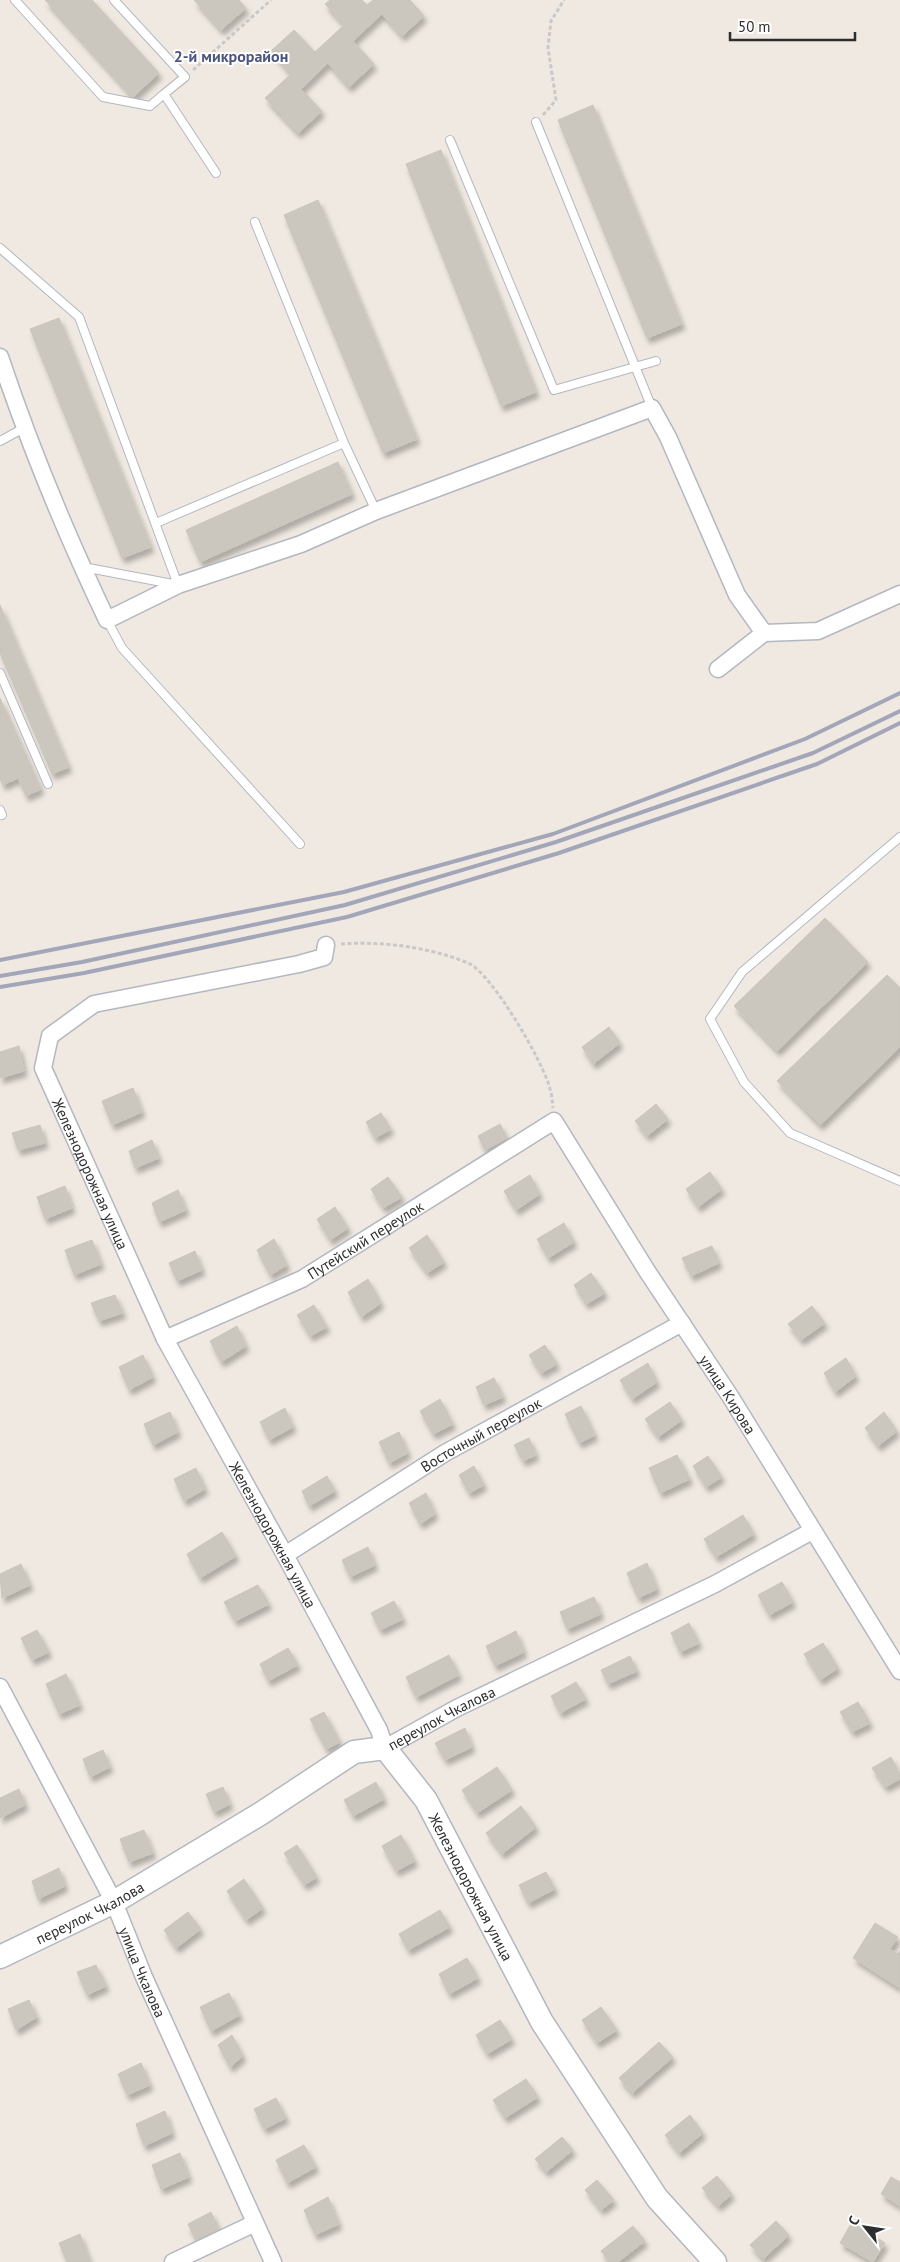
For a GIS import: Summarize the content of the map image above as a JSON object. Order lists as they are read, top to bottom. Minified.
{"streets":{"street":["Железнодорожная улица","Путейский переулок","улица Кирова","Восточный переулок","переулок Чкалова","улица Чкалова"]},"crossings":[["Железнодорожная улица","Путейский переулок"],["Железнодорожная улица","Восточный переулок"],["Железнодорожная улица","переулок Чкалова"],["Путейский переулок","улица Кирова"],["улица Кирова","Восточный переулок"],["улица Кирова","переулок Чкалова"],["переулок Чкалова","улица Чкалова"]],"districts":["2-й микрорайон"],"scale_bar":"50 m","north":"top left"}
